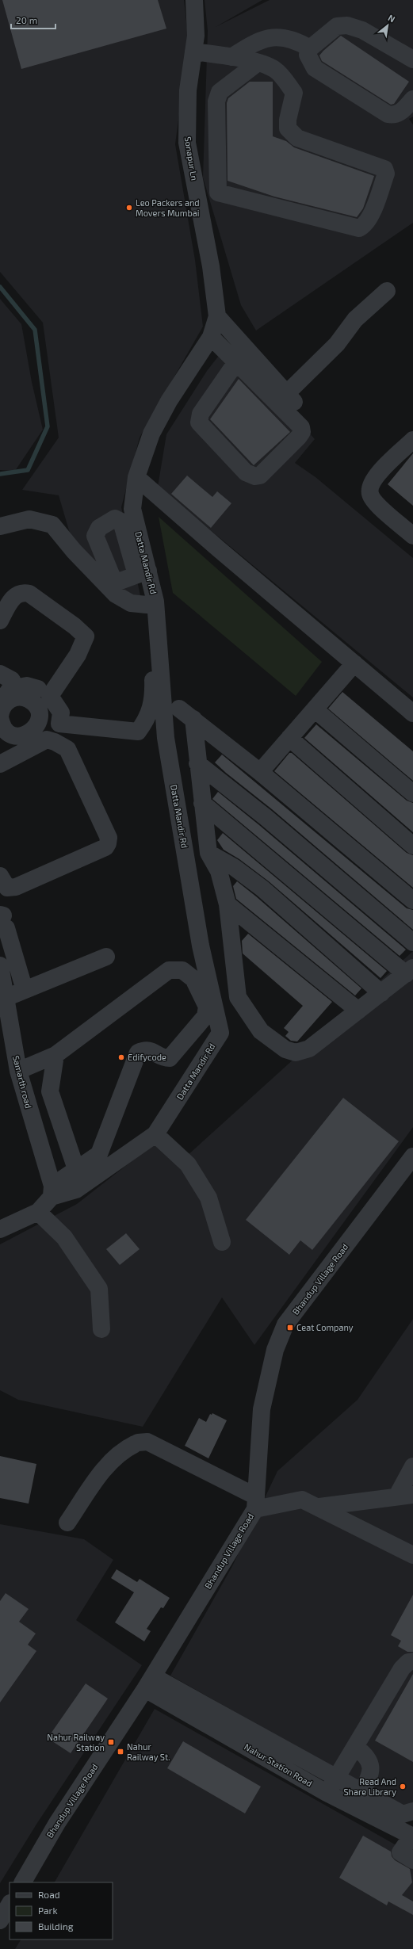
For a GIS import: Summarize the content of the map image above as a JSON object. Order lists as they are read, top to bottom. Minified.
{"streets":{"street":["Sonapur Ln","Datta Mandir Rd","Samarth road","Bhandup Village Road","Nahur Station Road"]},"crossings":[["Sonapur Ln","Datta Mandir Rd"],["Datta Mandir Rd","Samarth road"],["Bhandup Village Road","Nahur Station Road"]],"places":{"other":["Leo Packers and Movers Mumbai","Edifycode","Read And Share Library"],"transit":["Ceat Company","Nahur Railway Station","Nahur Railway St."]},"legend":["Road","Park","Building"],"scale_bar":"20 m","north":"top right"}
